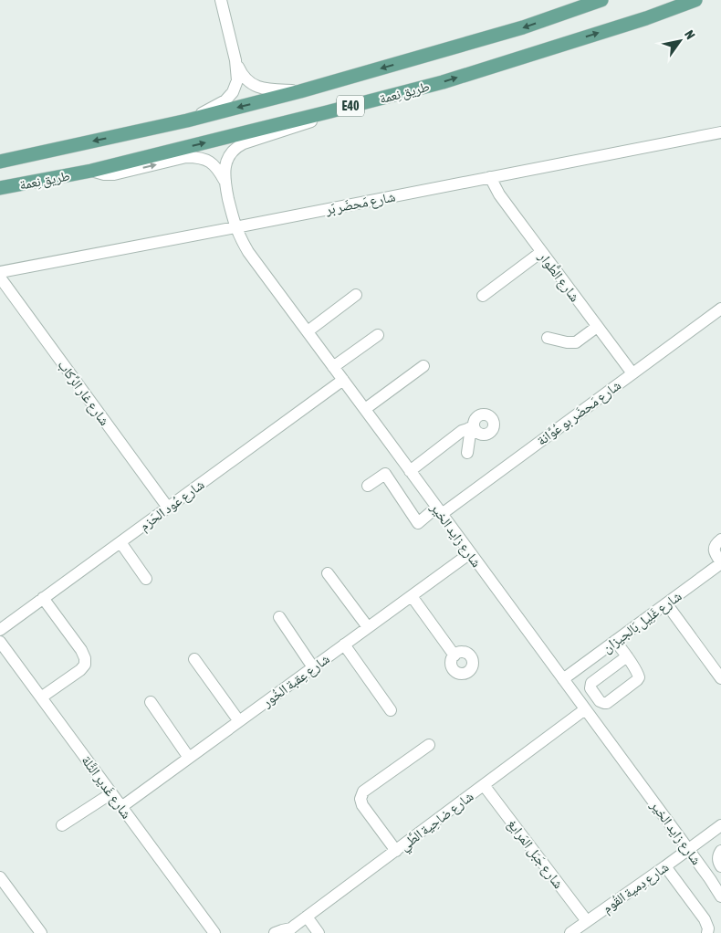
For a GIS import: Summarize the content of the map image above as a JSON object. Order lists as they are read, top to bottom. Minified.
{"streets":{"main road":["طريق نِعمة","E40"],"street":["شارع مَحضَر بَر","شارع الطُّوار","شارع غار الرِّكاب","شارع مَحضَر بو عُوَّانة","شارع عُود الحَزم","شارع زايد الخير","شارع غَلِيل بَالجيزان","شارع عِقبة الخُور","شارع غَدير الثَّلة","شارع ضاحِية الطَّي","شارع جَبَل المَرايغ","شارع دِمية القُوم"]},"crossings":[["شارع مَحضَر بَر","شارع الطُّوار"],["شارع مَحضَر بَر","شارع زايد الخير"],["شارع الطُّوار","شارع مَحضَر بو عُوَّانة"],["شارع غار الرِّكاب","شارع عُود الحَزم"],["شارع مَحضَر بو عُوَّانة","شارع زايد الخير"],["شارع عُود الحَزم","شارع زايد الخير"],["شارع زايد الخير","شارع غَلِيل بَالجيزان"],["شارع زايد الخير","شارع عِقبة الخُور"],["شارع زايد الخير","شارع ضاحِية الطَّي"],["شارع زايد الخير","شارع دِمية القُوم"],["شارع عِقبة الخُور","شارع غَدير الثَّلة"],["شارع ضاحِية الطَّي","شارع جَبَل المَرايغ"],["شارع جَبَل المَرايغ","شارع دِمية القُوم"]],"north":"top right"}
